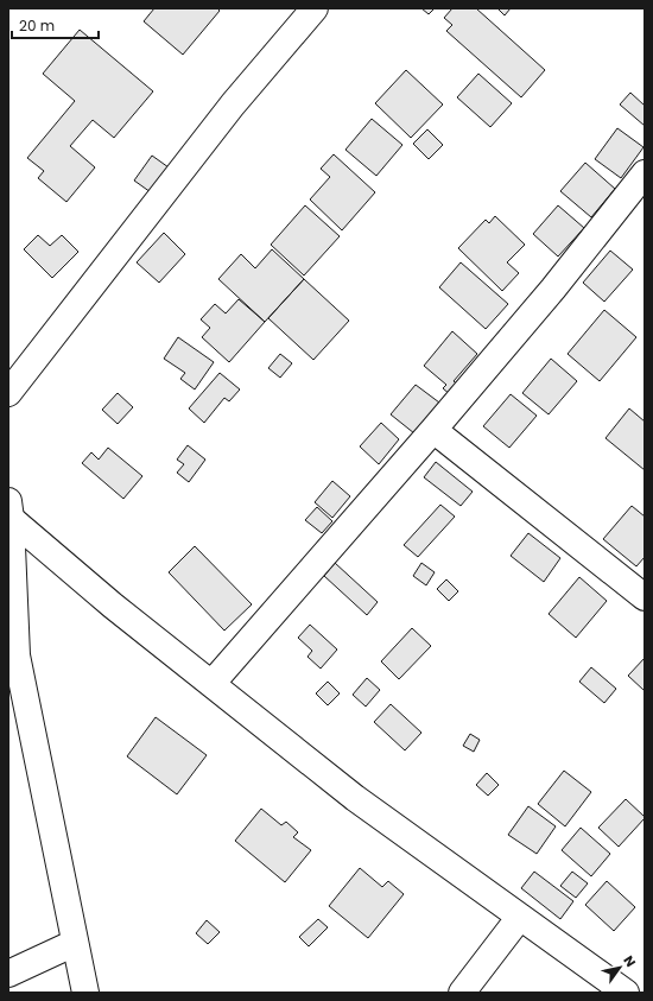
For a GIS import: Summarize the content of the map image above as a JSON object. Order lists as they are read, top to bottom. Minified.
{"scale_bar":"20 m","north":"top right"}
